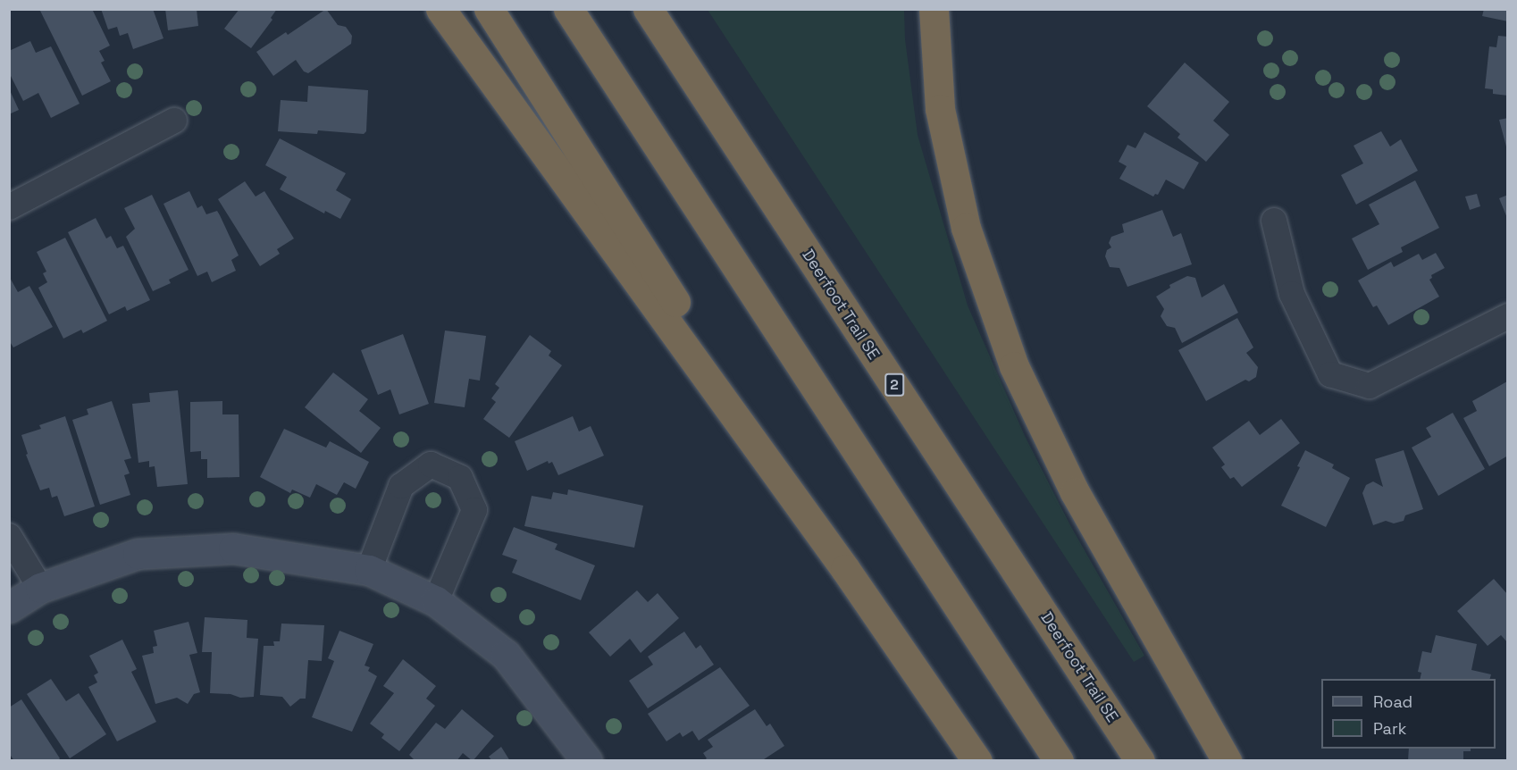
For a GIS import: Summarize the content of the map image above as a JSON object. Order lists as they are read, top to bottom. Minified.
{"streets":{"highway":["Deerfoot Trail SE","2"]},"legend":["Road","Park"]}
